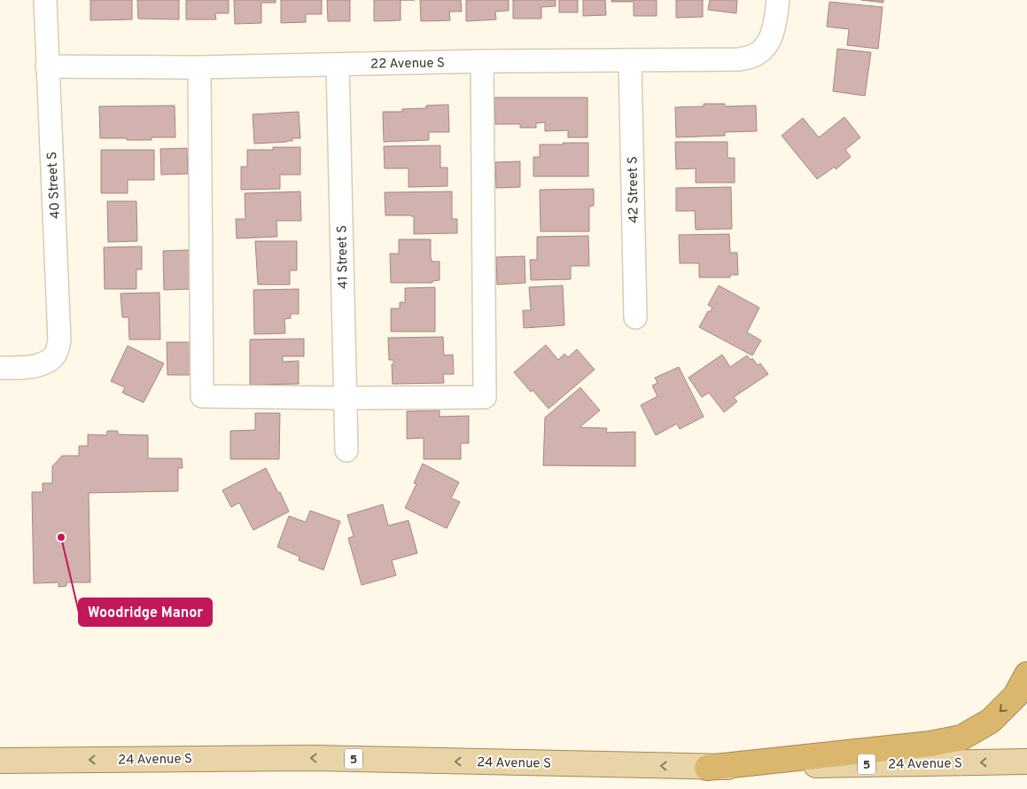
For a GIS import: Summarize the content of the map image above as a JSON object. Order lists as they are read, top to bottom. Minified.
{"streets":{"main road":["24 Avenue S","5"],"street":["22 Avenue S","40 Street S","42 Street S","41 Street S"]},"crossings":[["22 Avenue S","40 Street S"],["22 Avenue S","42 Street S"],["22 Avenue S","41 Street S"]],"one_way":["24 Avenue S"],"places":["Woodridge Manor"]}
